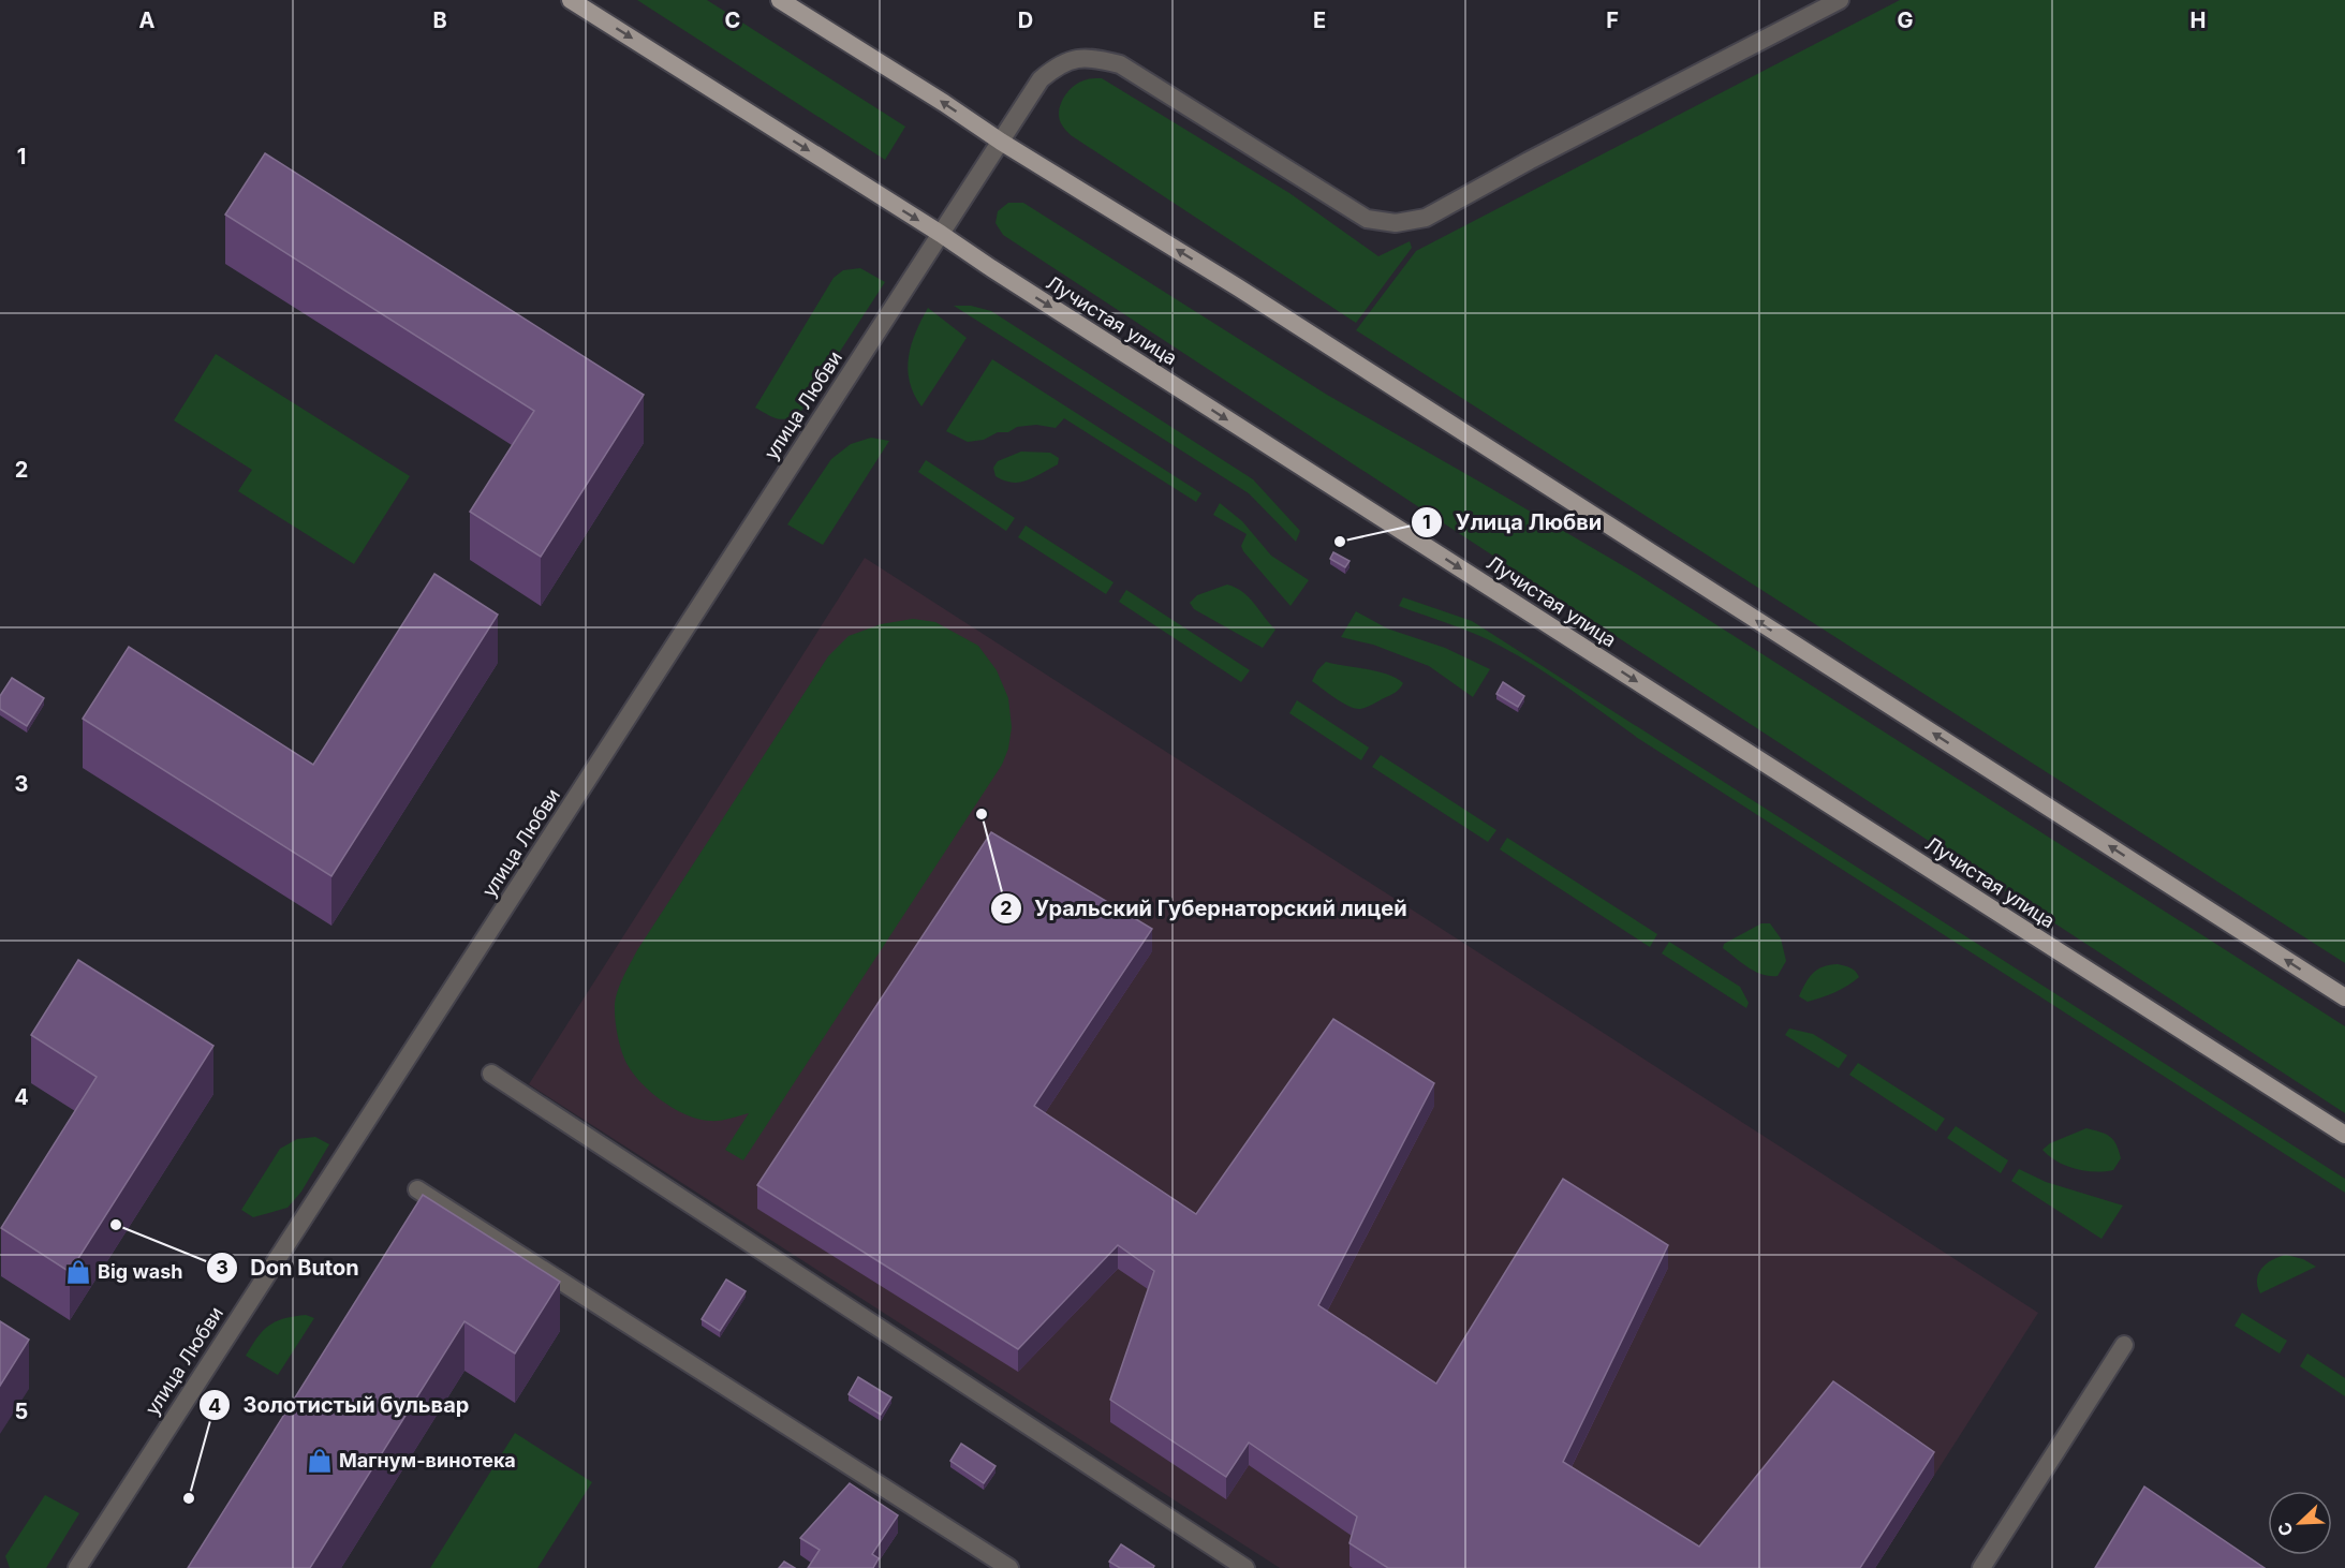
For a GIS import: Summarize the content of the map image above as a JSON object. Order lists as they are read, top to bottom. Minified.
{"streets":{"main road":["Лучистая улица"],"street":["улица Любви"]},"crossings":[["Лучистая улица","улица Любви"]],"places":{"other":["Улица Любви","Уральский Губернаторский лицей","Don Buton","Золотистый бульвар"],"shop":["Big wash","Магнум-винотека"]},"north":"bottom left","grid":{"columns":["A","B","C","D","E","F","G","H"],"rows":["1","2","3","4","5"]}}
